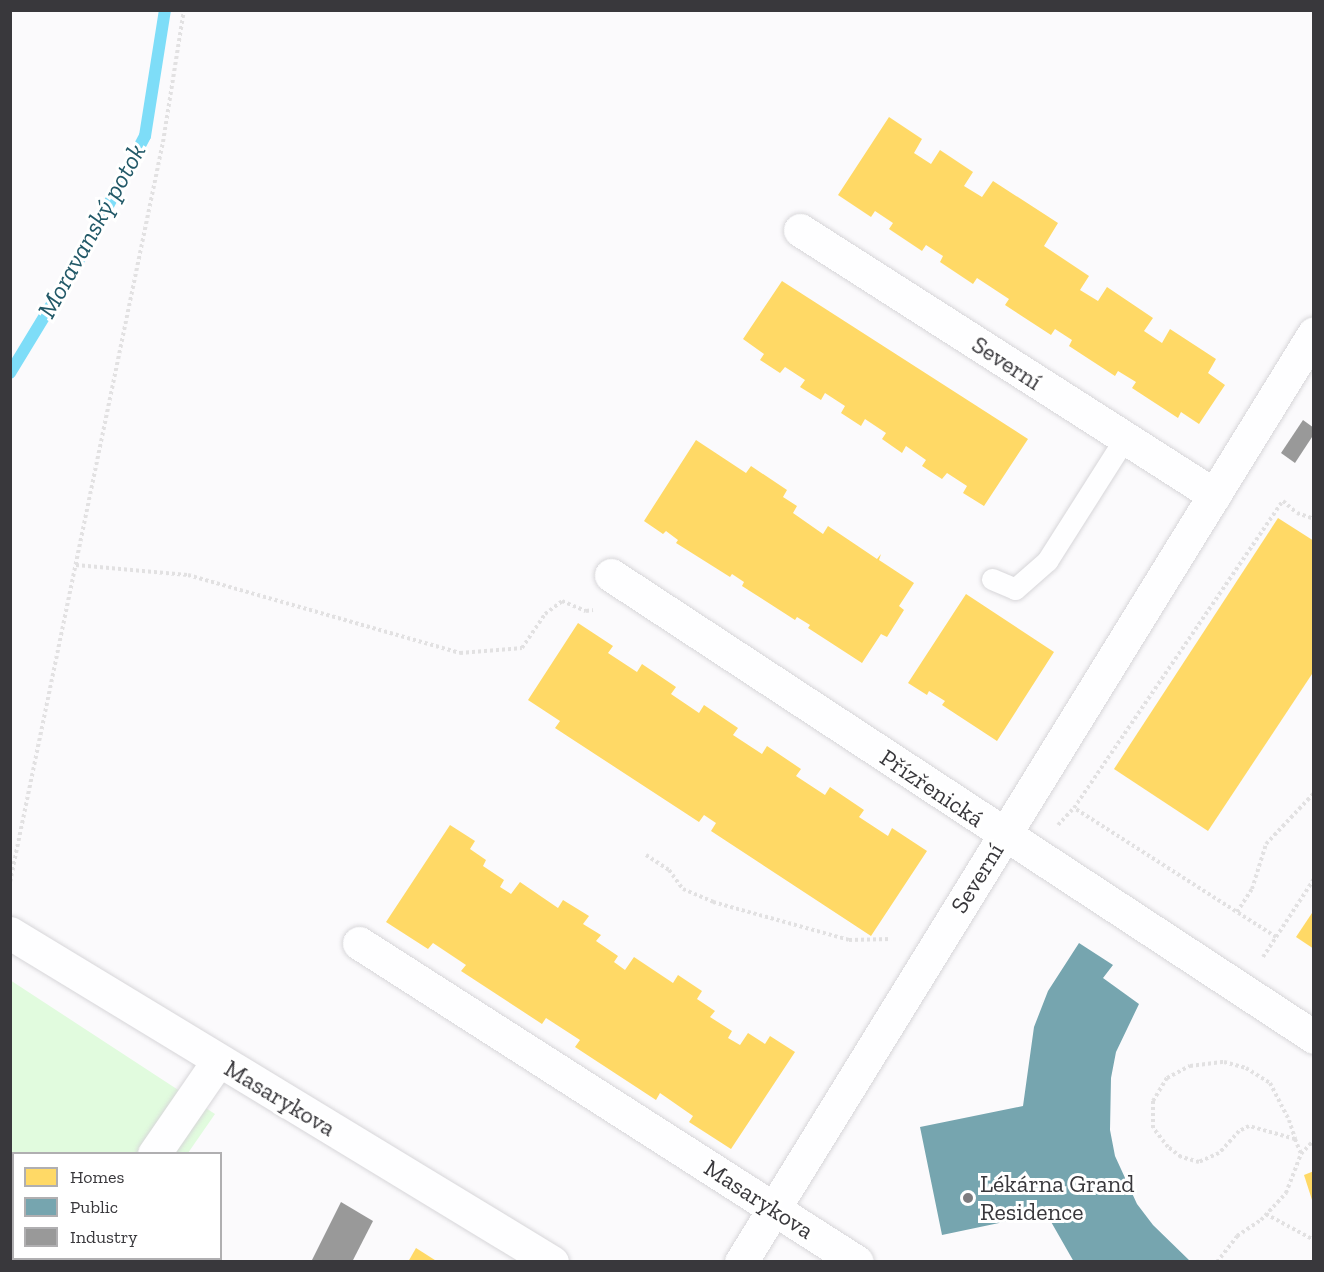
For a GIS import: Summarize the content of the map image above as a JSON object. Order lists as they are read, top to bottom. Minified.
{"streets":{"street":["Severní","Přízřenická","Masarykova"]},"crossings":[["Severní","Přízřenická"],["Severní","Masarykova"]],"water":["Moravanský potok"],"places":["Lékárna Grand Residence"],"legend":["Homes","Public","Industry"]}
